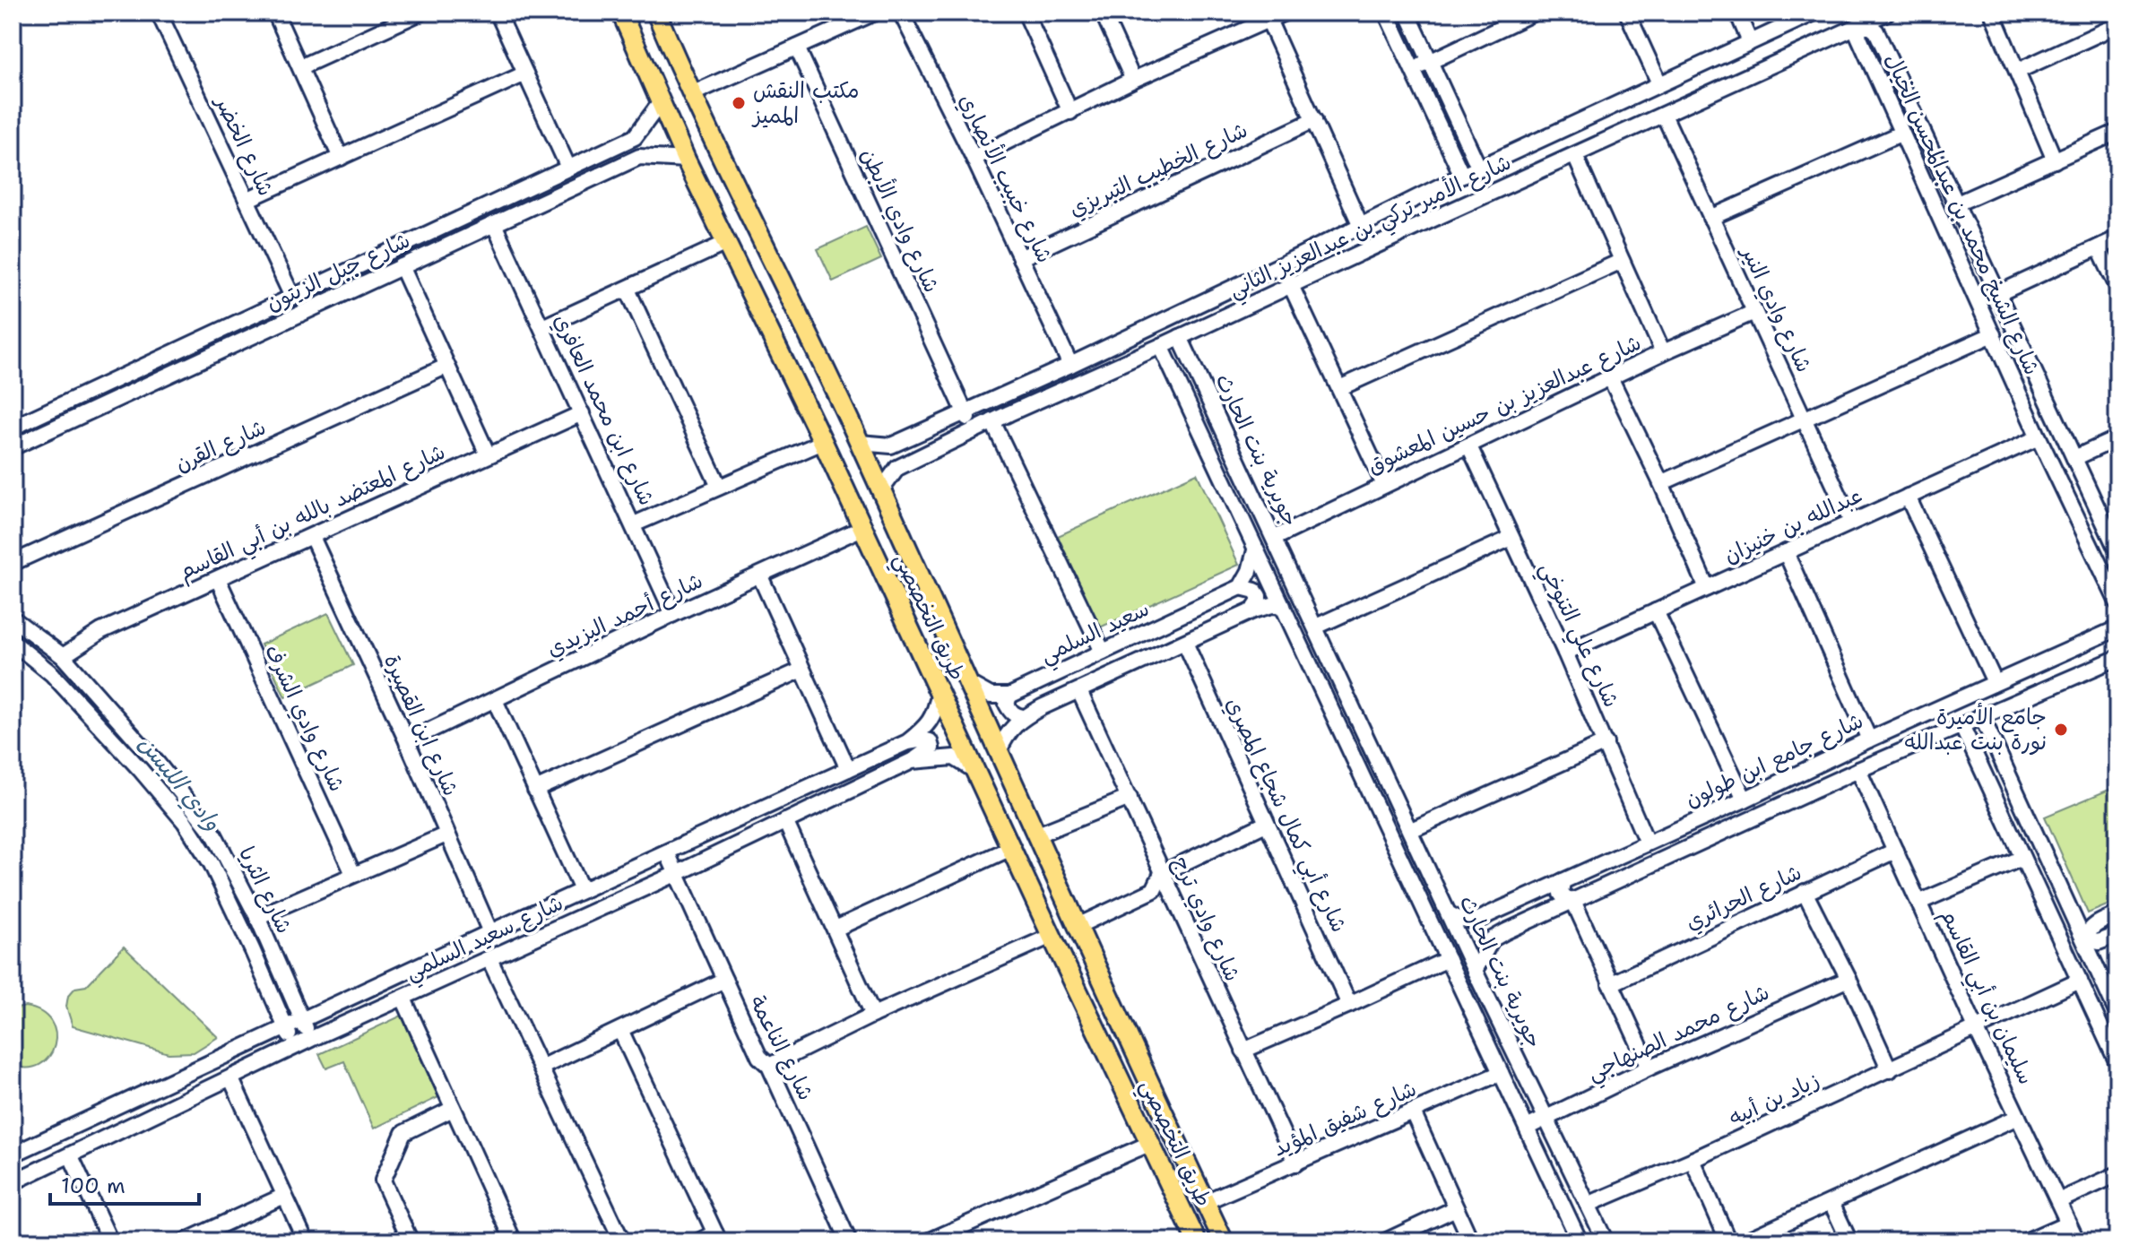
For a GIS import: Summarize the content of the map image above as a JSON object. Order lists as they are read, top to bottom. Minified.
{"streets":{"main road":["طريق التخصصي"],"street":["شارع الخضر","شارع الخطيب التبريزي","شارع خبيب الأنصاري","شارع الشيخ محمد بن عبدالمحسن الخيال","شارع وادي الأبطن","شارع الأمير تركي بن عبدالعزيز الثاني","شارع جبل الزيتون","شارع وادي النير","شارع عبدالعزيز بن حسين المعشوق","شارع ابن محمد العافري","شارع القرن","جويرية بنت الحارث","شارع المعتضد بالله بن أبي القاسم","عبدالله بن خنيزان","شارع أحمد اليزيدي","سعيد السلمي","شارع علي التنوخي","شارع وادي الشرف","شارع ابن القصيرة","شارع جامع ابن طولون","شارع أبي كمال شجاع المصري","شارع الثريا","شارع الحرائري","شارع وادي ترج","شارع سعيد السلمي","سليمان بن أبي القاسم","شارع محمد الصنهاجي","شارع الناعمة","زياد بن أبيه","شارع شفيق المؤيد"]},"crossings":[["شارع الخضر","شارع جبل الزيتون"],["شارع الخطيب التبريزي","شارع خبيب الأنصاري"],["شارع خبيب الأنصاري","شارع الأمير تركي بن عبدالعزيز الثاني"],["شارع الشيخ محمد بن عبدالمحسن الخيال","عبدالله بن خنيزان"],["شارع وادي الأبطن","شارع الأمير تركي بن عبدالعزيز الثاني"],["شارع الأمير تركي بن عبدالعزيز الثاني","شارع وادي النير"],["شارع الأمير تركي بن عبدالعزيز الثاني","جويرية بنت الحارث"],["شارع الأمير تركي بن عبدالعزيز الثاني","طريق التخصصي"],["شارع جبل الزيتون","شارع ابن محمد العافري"],["شارع جبل الزيتون","طريق التخصصي"],["شارع وادي النير","شارع عبدالعزيز بن حسين المعشوق"],["شارع وادي النير","عبدالله بن خنيزان"],["شارع عبدالعزيز بن حسين المعشوق","جويرية بنت الحارث"],["شارع عبدالعزيز بن حسين المعشوق","شارع علي التنوخي"],["شارع ابن محمد العافري","شارع المعتضد بالله بن أبي القاسم"],["شارع ابن محمد العافري","شارع أحمد اليزيدي"],["جويرية بنت الحارث","شارع جامع ابن طولون"],["جويرية بنت الحارث","شارع محمد الصنهاجي"],["جويرية بنت الحارث","زياد بن أبيه"],["جويرية بنت الحارث","شارع شفيق المؤيد"],["شارع المعتضد بالله بن أبي القاسم","شارع وادي الشرف"],["شارع المعتضد بالله بن أبي القاسم","شارع ابن القصيرة"],["شارع المعتضد بالله بن أبي القاسم","شارع الثريا"],["عبدالله بن خنيزان","شارع علي التنوخي"],["شارع أحمد اليزيدي","طريق التخصصي"],["شارع أحمد اليزيدي","شارع ابن القصيرة"],["طريق التخصصي","شارع سعيد السلمي"],["طريق التخصصي","شارع شفيق المؤيد"],["شارع علي التنوخي","شارع جامع ابن طولون"],["شارع ابن القصيرة","شارع سعيد السلمي"],["شارع جامع ابن طولون","سليمان بن أبي القاسم"],["شارع الثريا","شارع سعيد السلمي"],["شارع الحرائري","سليمان بن أبي القاسم"],["شارع وادي ترج","شارع شفيق المؤيد"],["شارع سعيد السلمي","شارع الناعمة"],["سليمان بن أبي القاسم","زياد بن أبيه"]],"water":["وادي الليسن"],"places":["مكتب النقش المميز","جامع الأميرة نورة بنت عبدالله"],"scale_bar":"100 m"}
